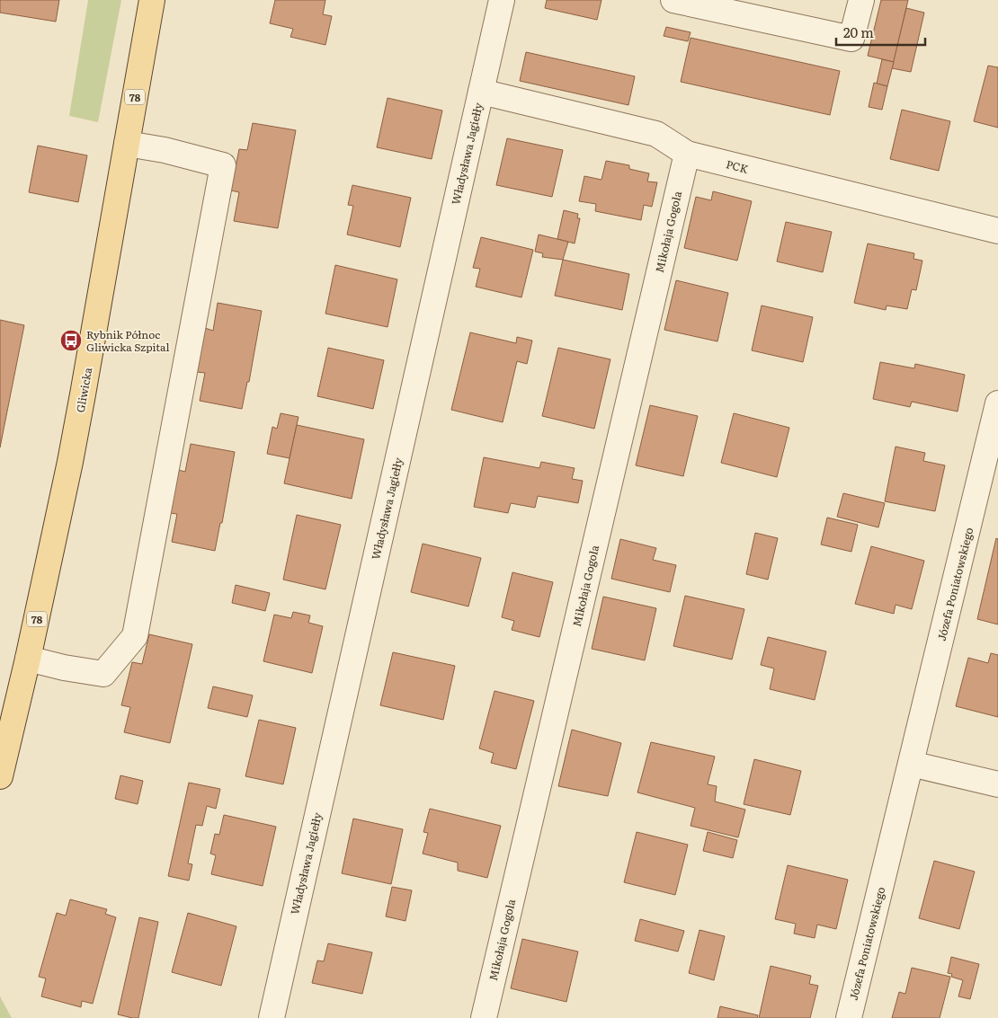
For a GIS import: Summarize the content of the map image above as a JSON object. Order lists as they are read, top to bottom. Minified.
{"streets":{"main road":["78","Gliwicka"],"street":["Władysława Jagiełły","PCK","Mikołaja Gogola","Józefa Poniatowskiego"]},"crossings":[["Władysława Jagiełły","PCK"],["PCK","Mikołaja Gogola"]],"places":{"bus stop":["Rybnik Północ Gliwicka Szpital"]},"scale_bar":"20 m"}
